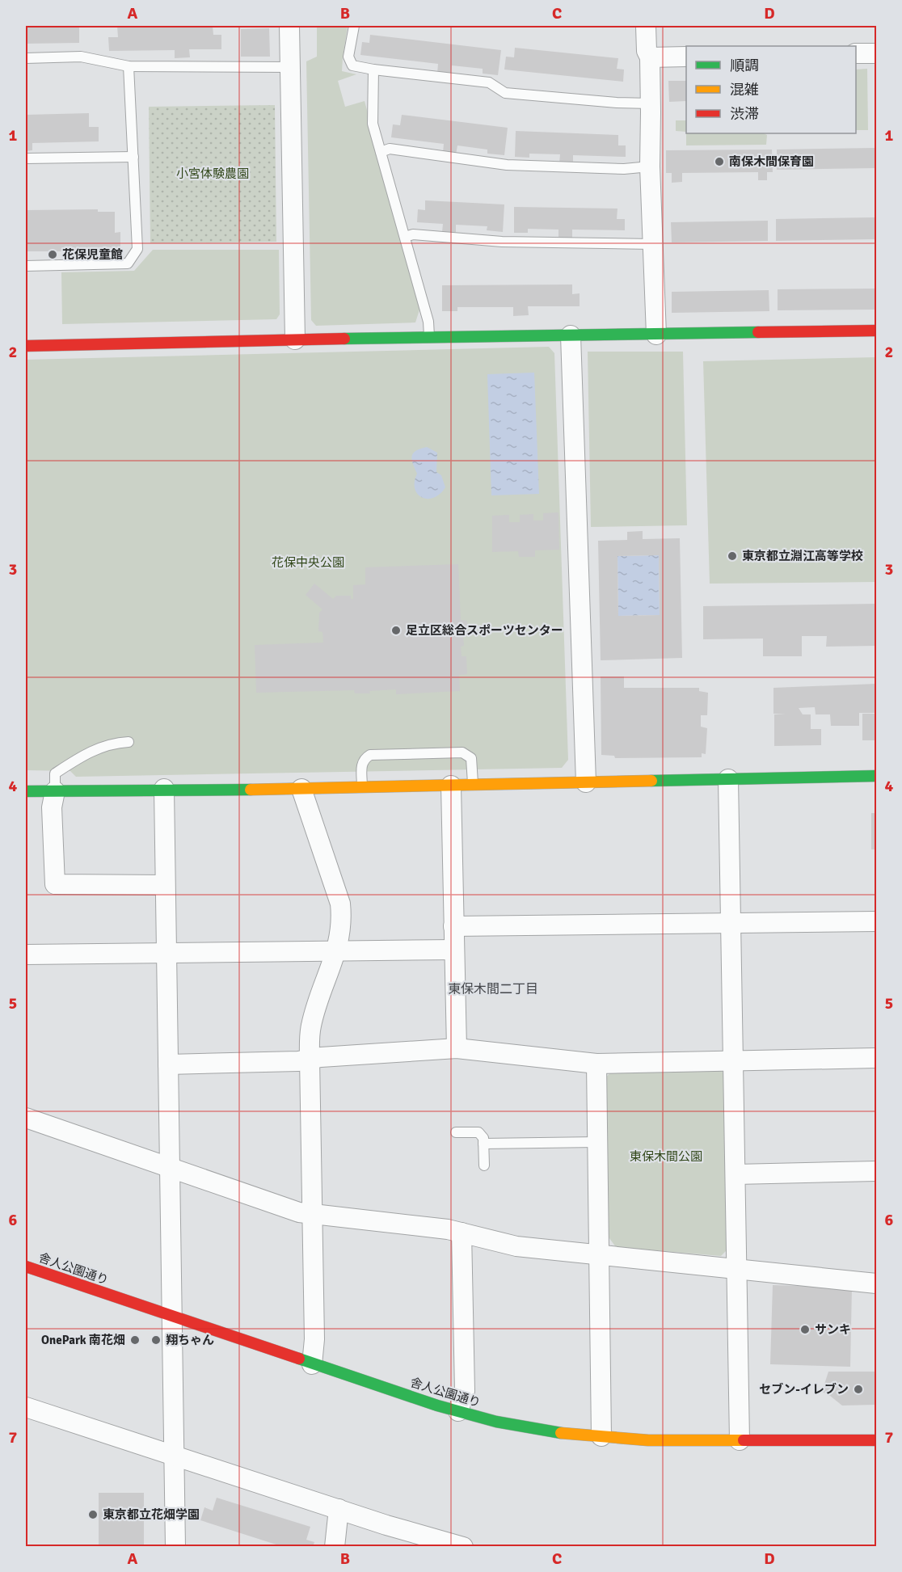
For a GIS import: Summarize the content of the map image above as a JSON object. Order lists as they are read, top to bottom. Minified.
{"streets":{"street":["舎人公園通り"]},"districts":["東保木間二丁目"],"parks":["小宮体験農園","花保中央公園","東保木間公園"],"places":["南保木間保育園","花保児童館","東京都立淵江高等学校","足立区総合スポーツセンター","サンキ","OnePark 南花畑","翔ちゃん","セブン-イレブン","東京都立花畑学園"],"legend":["順調","混雑","渋滞"],"grid":{"columns":["A","B","C","D"],"rows":["1","2","3","4","5","6","7"]}}
